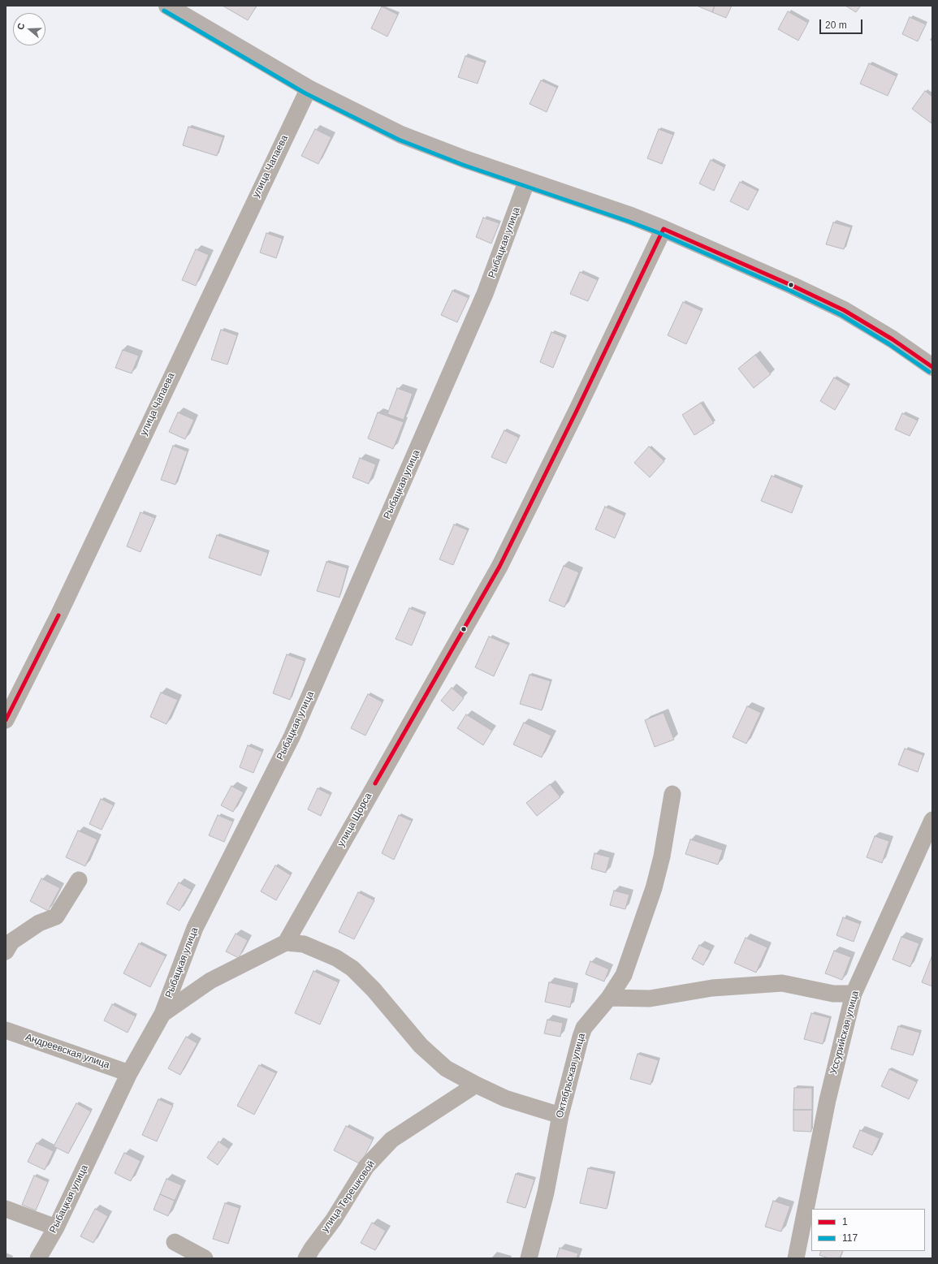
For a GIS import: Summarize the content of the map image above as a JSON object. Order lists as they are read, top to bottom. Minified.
{"streets":{"street":["улица Чапаева","Рыбацкая улица","улица Щорса","Уссурийская улица","Андреевская улица","Октябрьская улица","улица Терешковой"]},"crossings":[["Рыбацкая улица","Андреевская улица"]],"lines":["transit line 117","transit line 1"],"legend":["1","117"],"scale_bar":"20 m","north":"left"}
